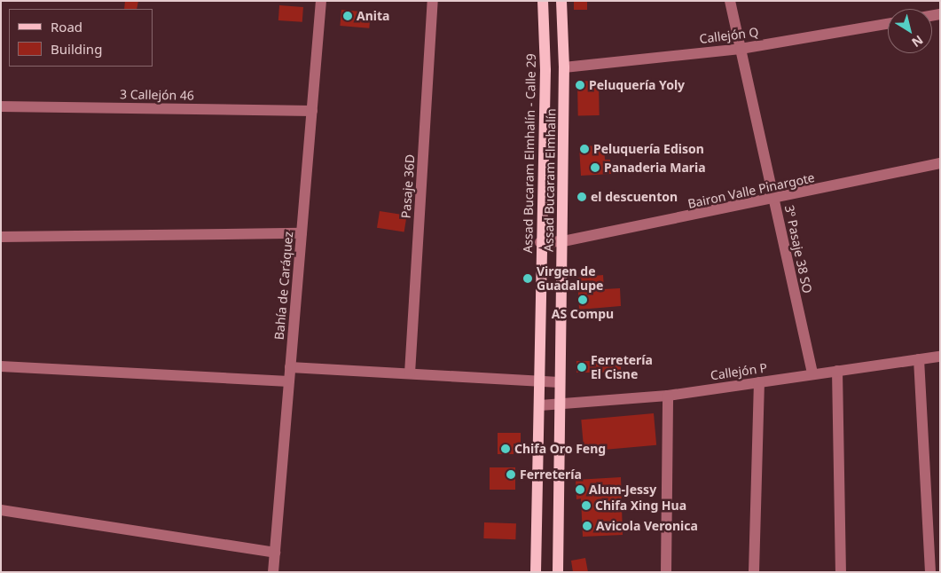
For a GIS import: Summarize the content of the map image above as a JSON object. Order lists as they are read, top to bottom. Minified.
{"streets":{"main road":["Assad Bucaram Elmhalín - Calle 29","Assad Bucaram Elmhalín"],"street":["Callejón Q","3 Callejón 46","Pasaje 36D","Bairon Valle Pinargote","3º Pasaje 38 SO","Bahía de Caráquez","Callejón P"]},"crossings":[["Callejón Q","Assad Bucaram Elmhalín"],["Callejón Q","3º Pasaje 38 SO"],["3 Callejón 46","Bahía de Caráquez"],["Assad Bucaram Elmhalín - Calle 29","Bairon Valle Pinargote"],["Assad Bucaram Elmhalín - Calle 29","Callejón P"],["Assad Bucaram Elmhalín","Bairon Valle Pinargote"],["Assad Bucaram Elmhalín","Callejón P"],["Bairon Valle Pinargote","3º Pasaje 38 SO"],["3º Pasaje 38 SO","Callejón P"]],"places":["Anita","Peluquería Yoly","Peluquería Edison","Panaderia Maria","el descuenton","Virgen de Guadalupe","AS Compu","Ferretería El Cisne","Chifa Oro Feng","Ferretería","Alum-Jessy","Chifa Xing Hua","Avicola Veronica"],"legend":["Road","Building"],"north":"bottom right"}
